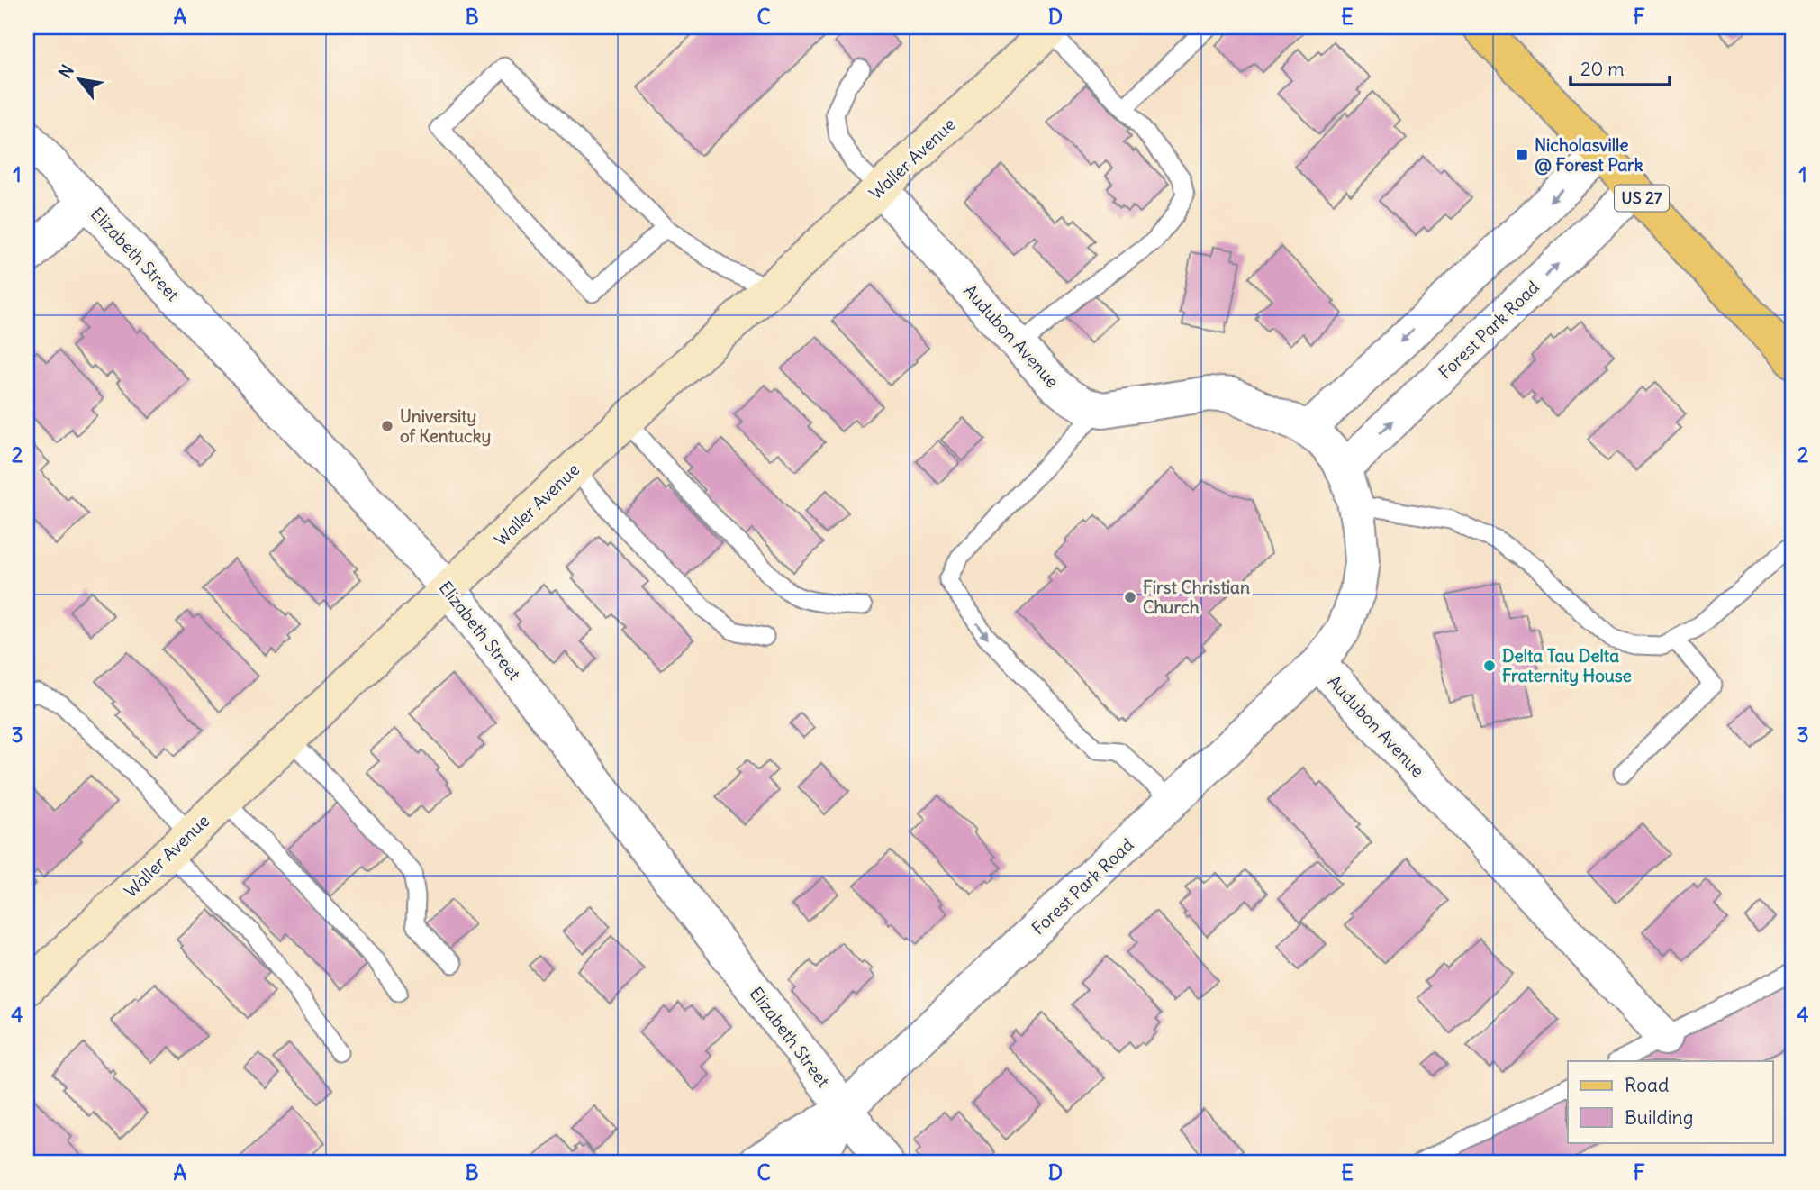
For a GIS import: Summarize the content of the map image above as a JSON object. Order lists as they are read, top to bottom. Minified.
{"streets":{"main road":["Waller Avenue","US 27"],"street":["Elizabeth Street","Forest Park Road","Audubon Avenue"]},"crossings":[["Waller Avenue","Elizabeth Street"],["Waller Avenue","Audubon Avenue"],["US 27","Forest Park Road"],["Elizabeth Street","Forest Park Road"],["Forest Park Road","Audubon Avenue"]],"places":{"transit":["Nicholasville @ Forest Park"],"other":["University of Kentucky","First Christian Church","Delta Tau Delta Fraternity House"]},"legend":["Road","Building"],"scale_bar":"20 m","north":"top left","grid":{"columns":["A","B","C","D","E","F"],"rows":["1","2","3","4"]}}
